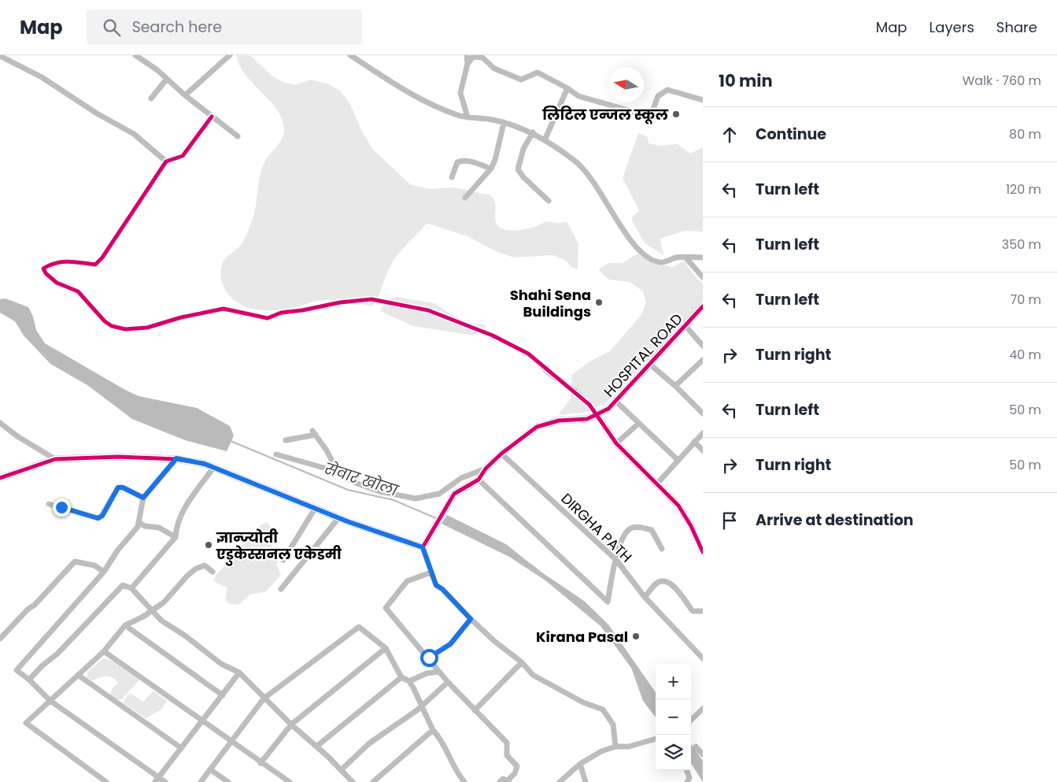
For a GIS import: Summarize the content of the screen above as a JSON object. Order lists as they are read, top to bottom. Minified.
{"streets":{"street":["HOSPITAL ROAD","DIRGHA PATH"]},"crossings":[["HOSPITAL ROAD","DIRGHA PATH"]],"water":["सेवार खोला"],"places":["लिटिल एन्जल स्कूल","Shahi Sena Buildings","ज्ञान्ज्योती एडुकेस्सनल एकेडमी","Kirana Pasal"],"north":"left","page":{"header":"Map","search":"Search here","nav":["Map","Layers","Share"],"heading":["10 min","Walk · 760 m"],"list":[["Continue","80 m"],["Turn left","120 m"],["Turn left","350 m"],["Turn left","70 m"],["Turn right","40 m"],["Turn left","50 m"],["Turn right","50 m"],"Arrive at destination"],"map_buttons":["+","−"]}}
